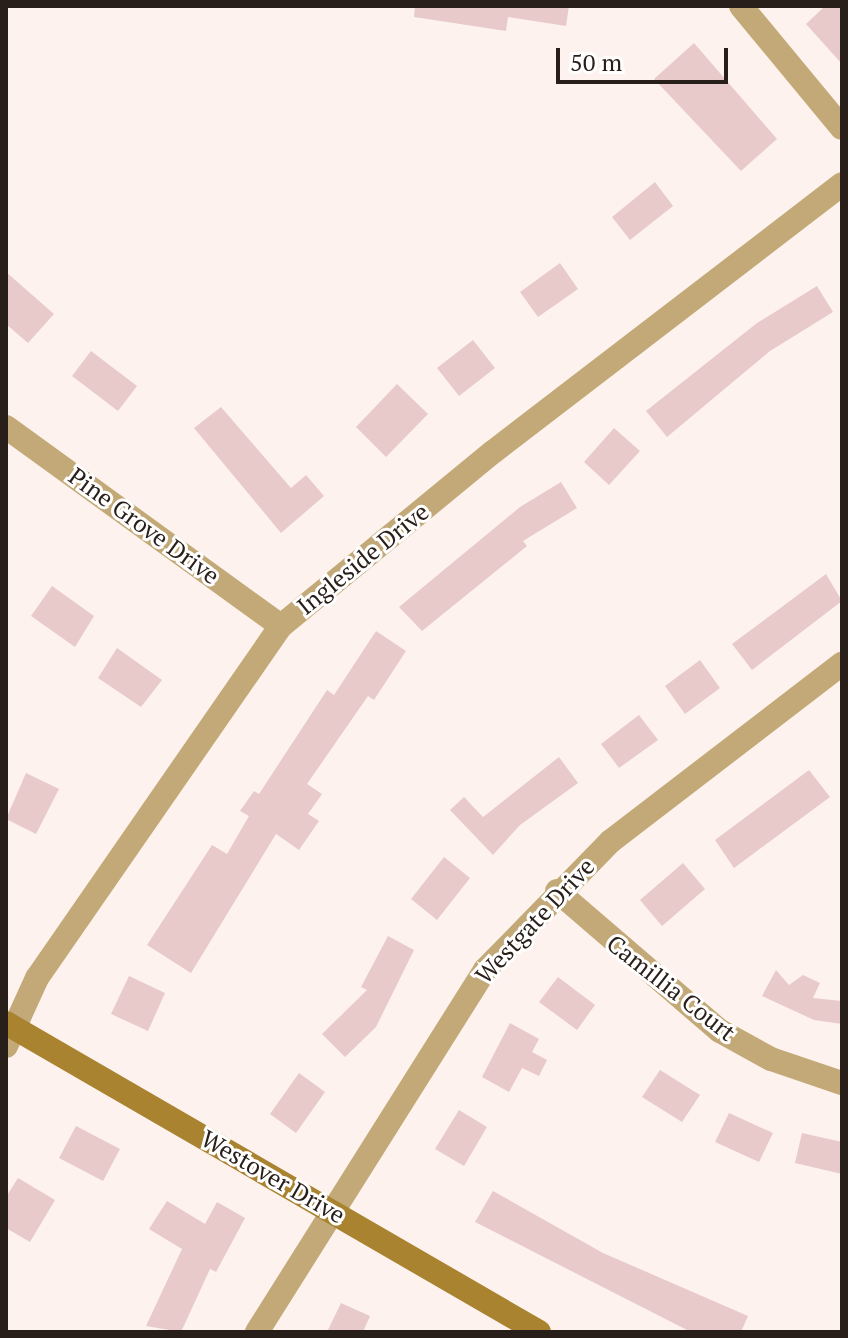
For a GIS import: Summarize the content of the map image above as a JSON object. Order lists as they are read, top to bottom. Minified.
{"streets":{"street":["Pine Grove Drive","Ingleside Drive","Westgate Drive","Camillia Court","Westover Drive"]},"crossings":[["Pine Grove Drive","Ingleside Drive"],["Ingleside Drive","Westover Drive"],["Westgate Drive","Camillia Court"],["Westgate Drive","Westover Drive"]],"scale_bar":"50 m"}
